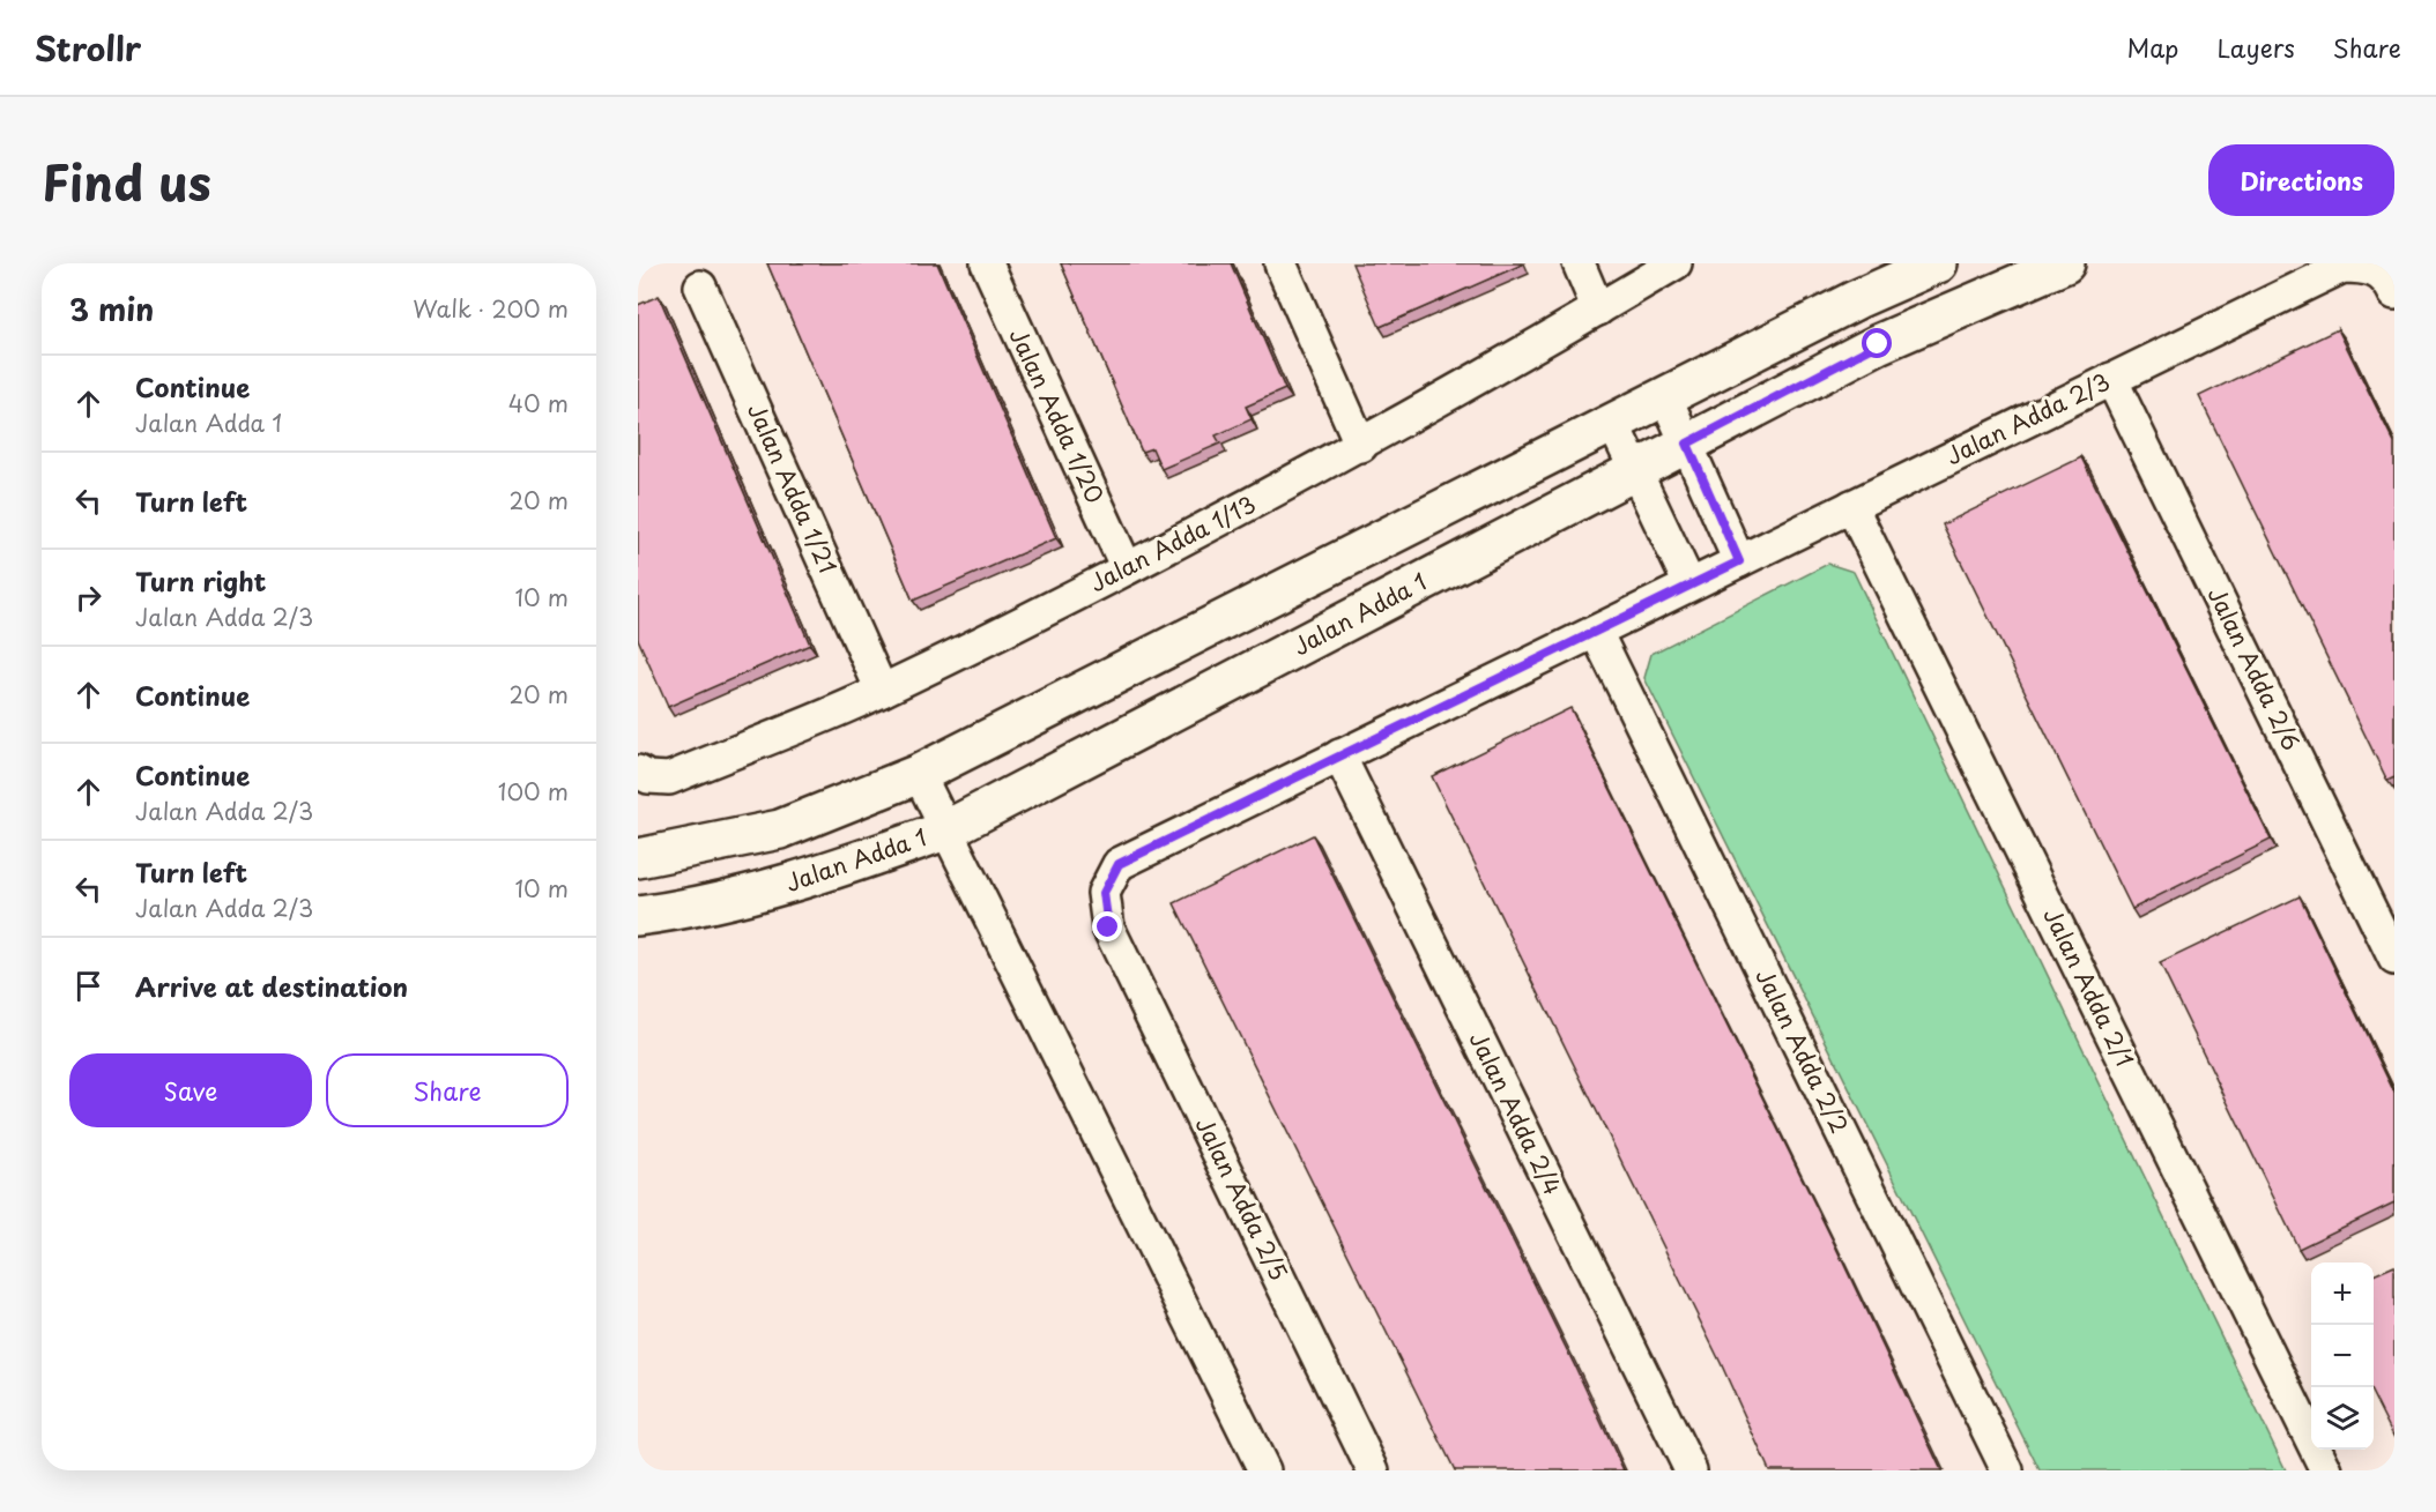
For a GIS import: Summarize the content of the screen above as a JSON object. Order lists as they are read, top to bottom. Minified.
{"streets":{"street":["Jalan Adda 1/20","Jalan Adda 2/3","Jalan Adda 1/21","Jalan Adda 1/13","Jalan Adda 1","Jalan Adda 2/6","Jalan Adda 2/1","Jalan Adda 2/2","Jalan Adda 2/4","Jalan Adda 2/5"]},"crossings":[["Jalan Adda 1/20","Jalan Adda 1/13"],["Jalan Adda 2/3","Jalan Adda 2/6"],["Jalan Adda 2/3","Jalan Adda 2/1"],["Jalan Adda 2/3","Jalan Adda 2/2"],["Jalan Adda 1/21","Jalan Adda 1/13"],["Jalan Adda 2/4","Jalan Adda 2/5"]],"page":{"header":"Strollr","nav":["Map","Layers","Share"],"title":"Find us","buttons":["Directions",["Save","Share"]],"heading":["3 min","Walk · 200 m"],"list":[["Continue","Jalan Adda 1","40 m"],["Turn left","20 m"],["Turn right","Jalan Adda 2/3","10 m"],["Continue","20 m"],["Continue","Jalan Adda 2/3","100 m"],["Turn left","Jalan Adda 2/3","10 m"],"Arrive at destination"],"map_buttons":["+","−"]}}
